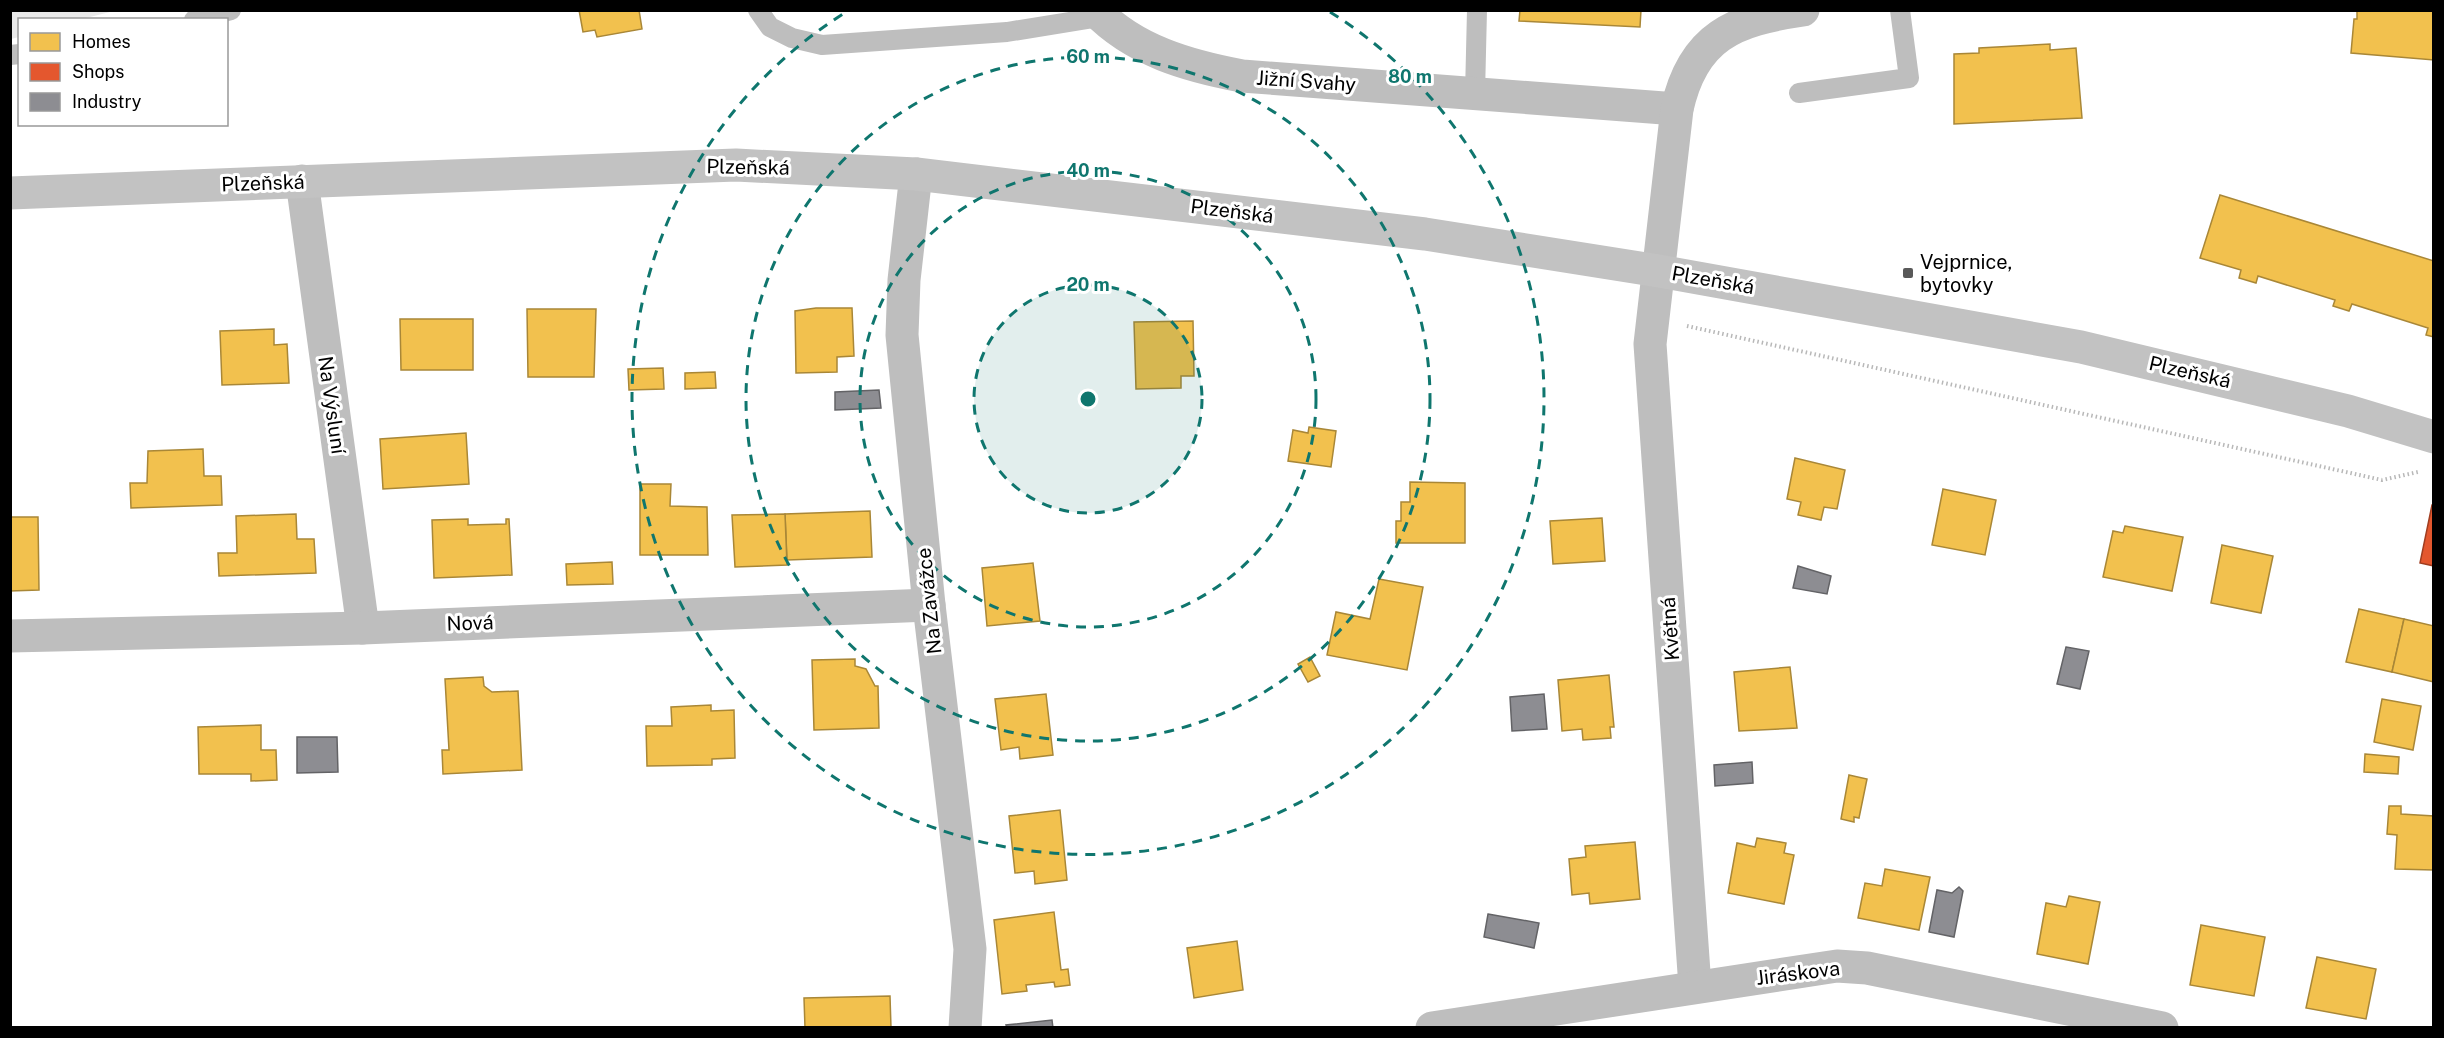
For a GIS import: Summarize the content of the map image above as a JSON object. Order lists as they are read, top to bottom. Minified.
{"streets":{"main road":["Plzeňská"],"street":["Jižní Svahy","Na Výsluní","Na Zavážce","Nová","Květná","Jiráskova"]},"crossings":[["Plzeňská","Na Výsluní"],["Plzeňská","Na Zavážce"],["Plzeňská","Květná"],["Na Výsluní","Nová"],["Na Zavážce","Nová"],["Květná","Jiráskova"]],"places":{"transit":["Vejprnice, bytovky"]},"legend":["Homes","Shops","Industry"],"rings":["60 m","80 m","40 m","20 m"]}
